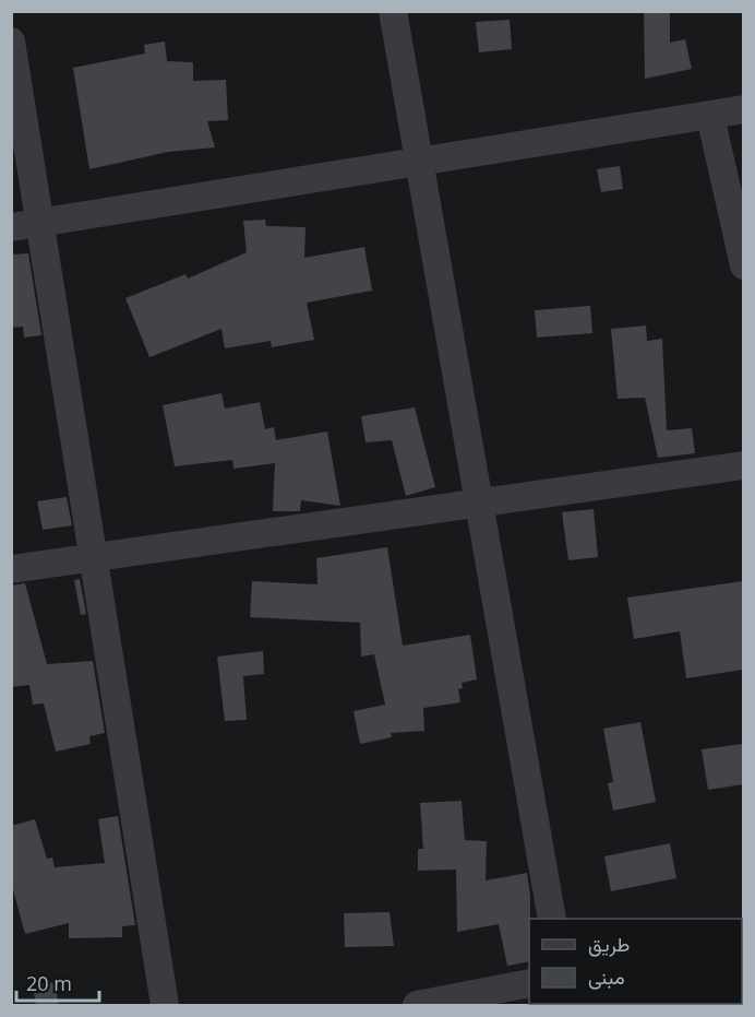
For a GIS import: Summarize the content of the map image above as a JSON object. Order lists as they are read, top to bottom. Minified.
{"legend":["طريق","مبنى"],"scale_bar":"20 m"}
